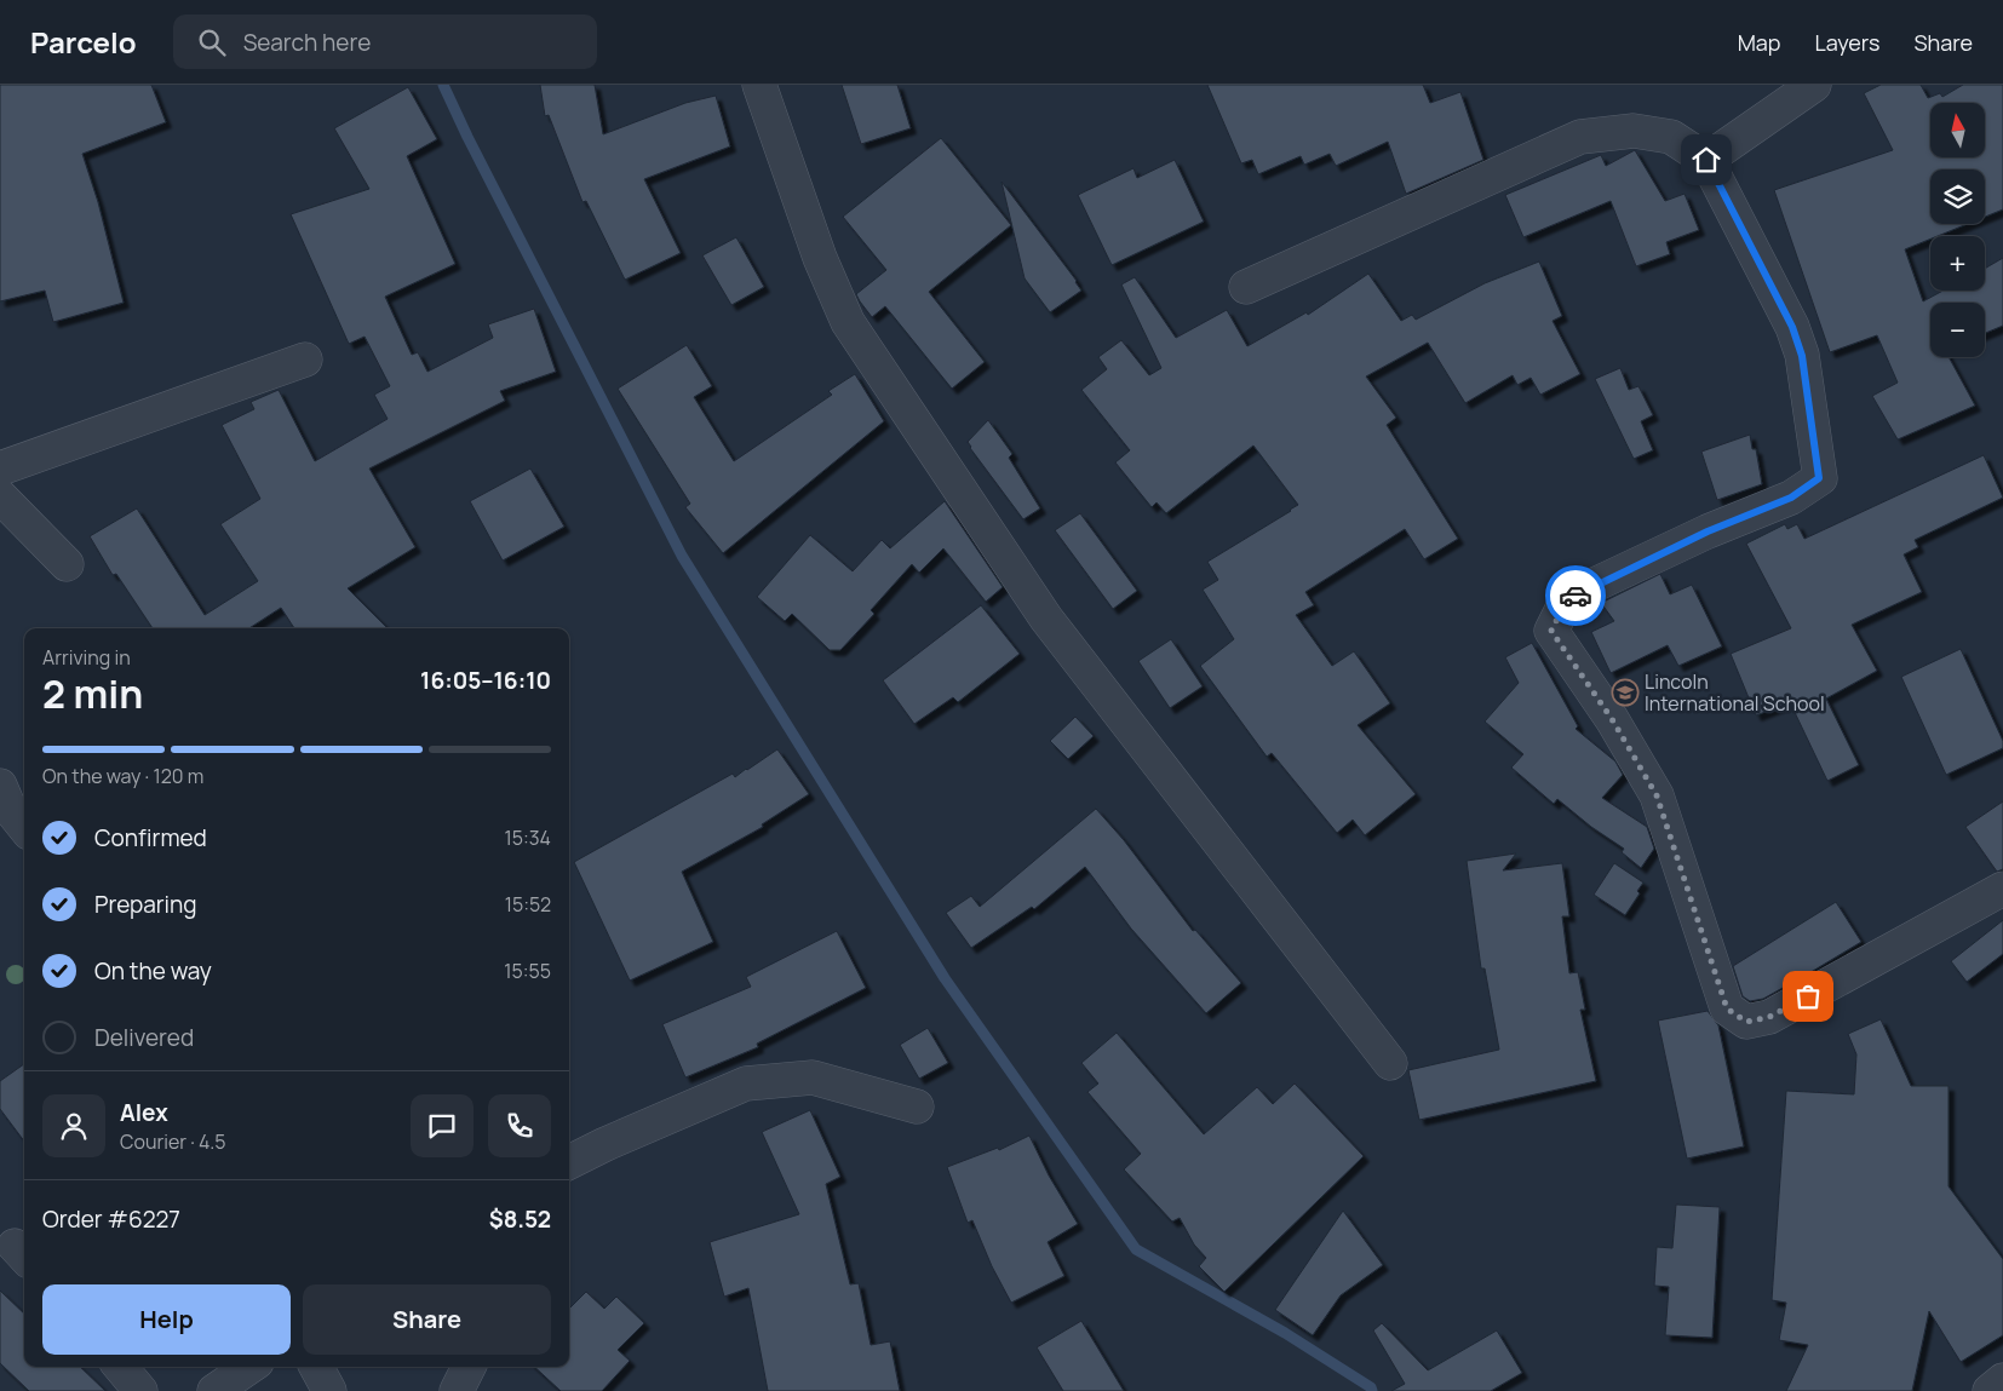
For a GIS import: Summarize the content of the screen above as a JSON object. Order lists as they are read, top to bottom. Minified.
{"places":{"school or university":["Lincoln International School"]},"north":"top","page":{"header":"Parcelo","search":"Search here","nav":["Map","Layers","Share"],"map_buttons":["+","−"],"heading":["2 min","Arriving in","16:05–16:10"],"panel":["Alex","Courier · 4.5","Order #6227","$8.52"],"bar":"On the way · 120 m","list":[["Confirmed","15:34"],["Preparing","15:52"],["On the way","15:55"],"Delivered"],"buttons":["Help","Share"]}}
